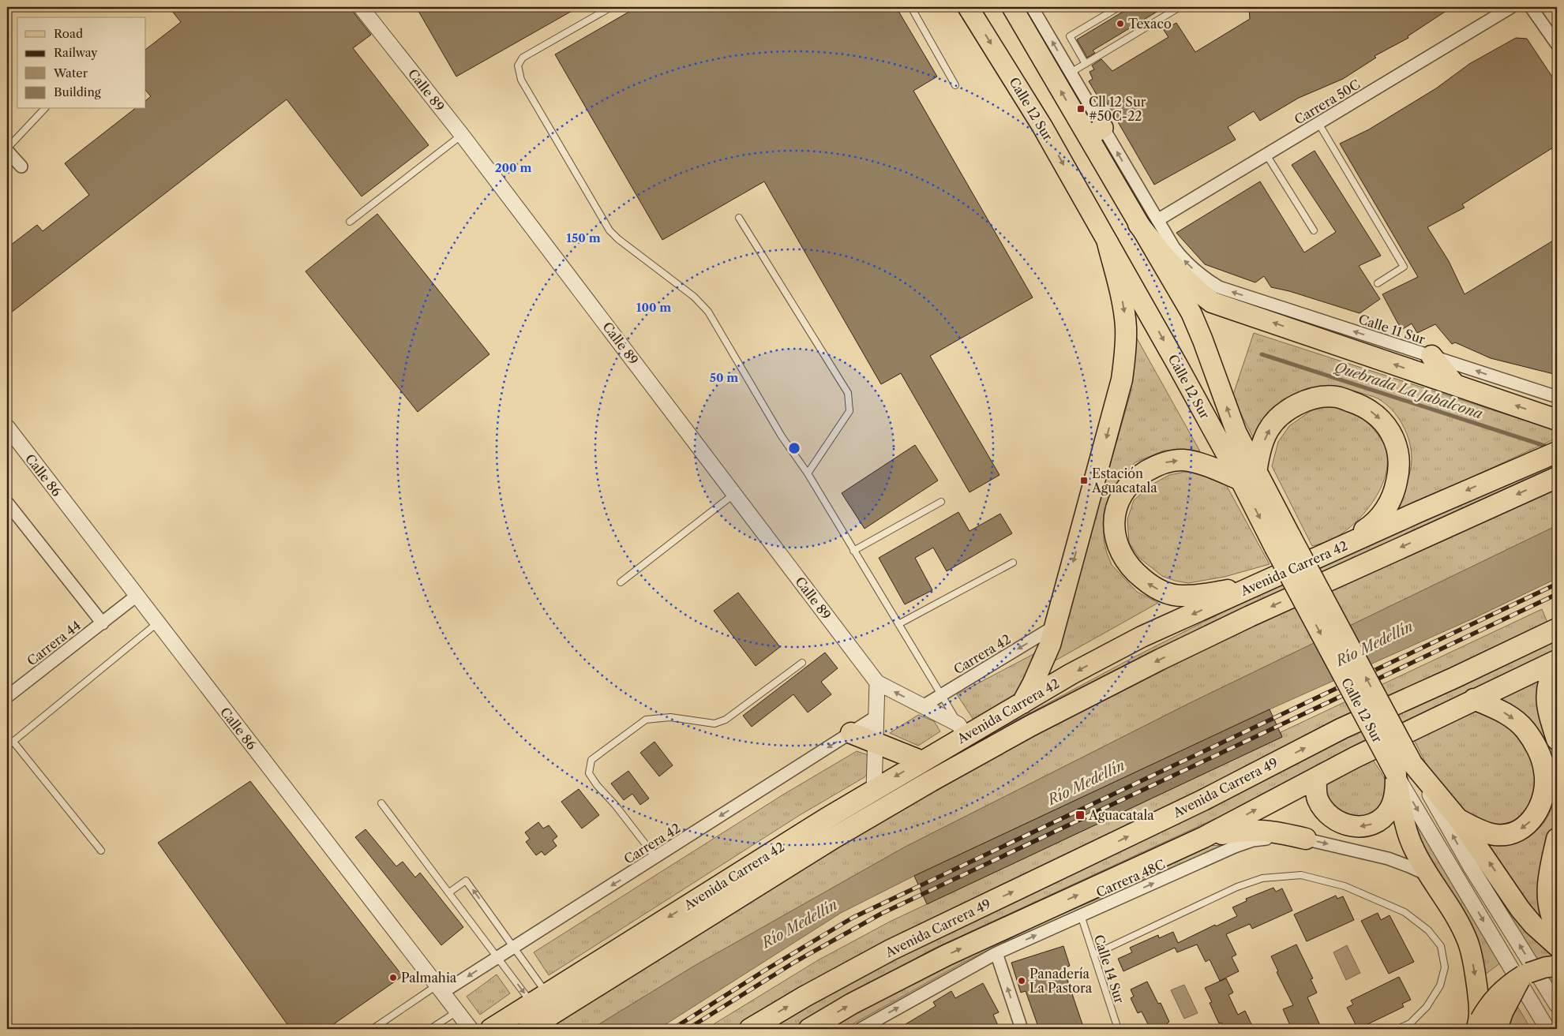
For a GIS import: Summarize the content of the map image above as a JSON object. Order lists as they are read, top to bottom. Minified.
{"streets":{"highway":["Avenida Carrera 42","Avenida Carrera 49"],"main road":["Calle 12 Sur"],"street":["Calle 89","Carrera 50C","Calle 11 Sur","Calle 86","Carrera 44","Carrera 42","Carrera 48C"],"lane":["Calle 14 Sur"]},"crossings":[["Calle 89","Avenida Carrera 42"],["Calle 89","Carrera 42"],["Carrera 50C","Calle 12 Sur"],["Calle 12 Sur","Calle 11 Sur"],["Calle 12 Sur","Carrera 48C"],["Calle 86","Carrera 44"],["Calle 86","Carrera 42"],["Carrera 48C","Calle 14 Sur"]],"one_way":["Calle 11 Sur","Carrera 42","Carrera 48C"],"water":["Quebrada La Jabalcona","Río Medellín"],"places":{"other":["Texaco","Palmahia","Panadería La Pastora"],"transit":["Cll 12 Sur #50C-22","Estación Aguacatala","Aguacatala"]},"legend":["Road","Railway","Water","Building"],"rings":["200 m","150 m","100 m","50 m"]}
